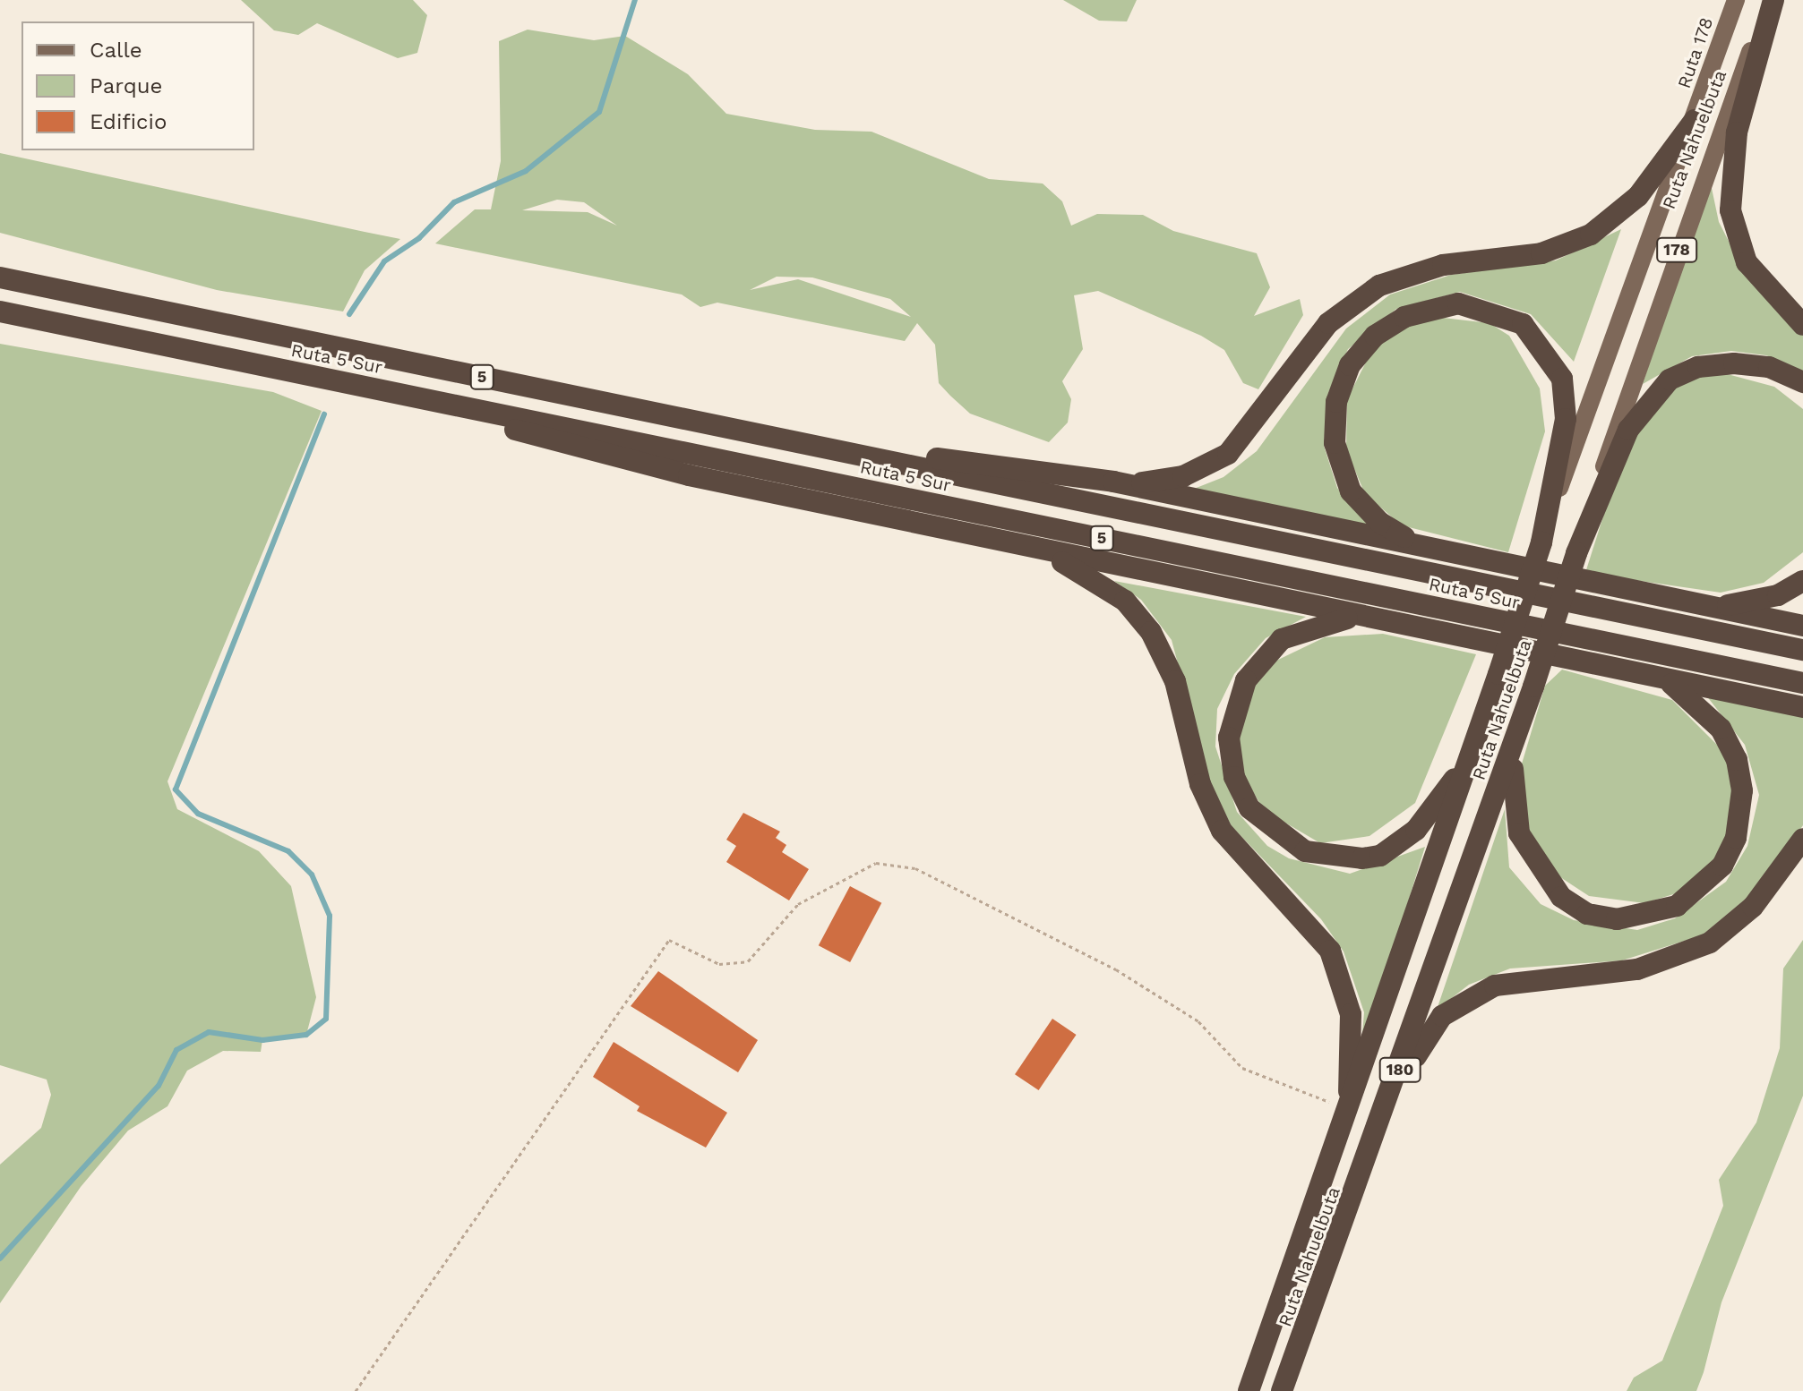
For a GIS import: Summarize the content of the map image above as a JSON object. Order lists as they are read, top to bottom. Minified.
{"streets":{"highway":["Ruta Nahuelbuta","178","Ruta 5 Sur","5","180"],"main road":["Ruta 178"]},"crossings":[["Ruta 178","Ruta Nahuelbuta"]],"legend":["Calle","Parque","Edificio"]}
